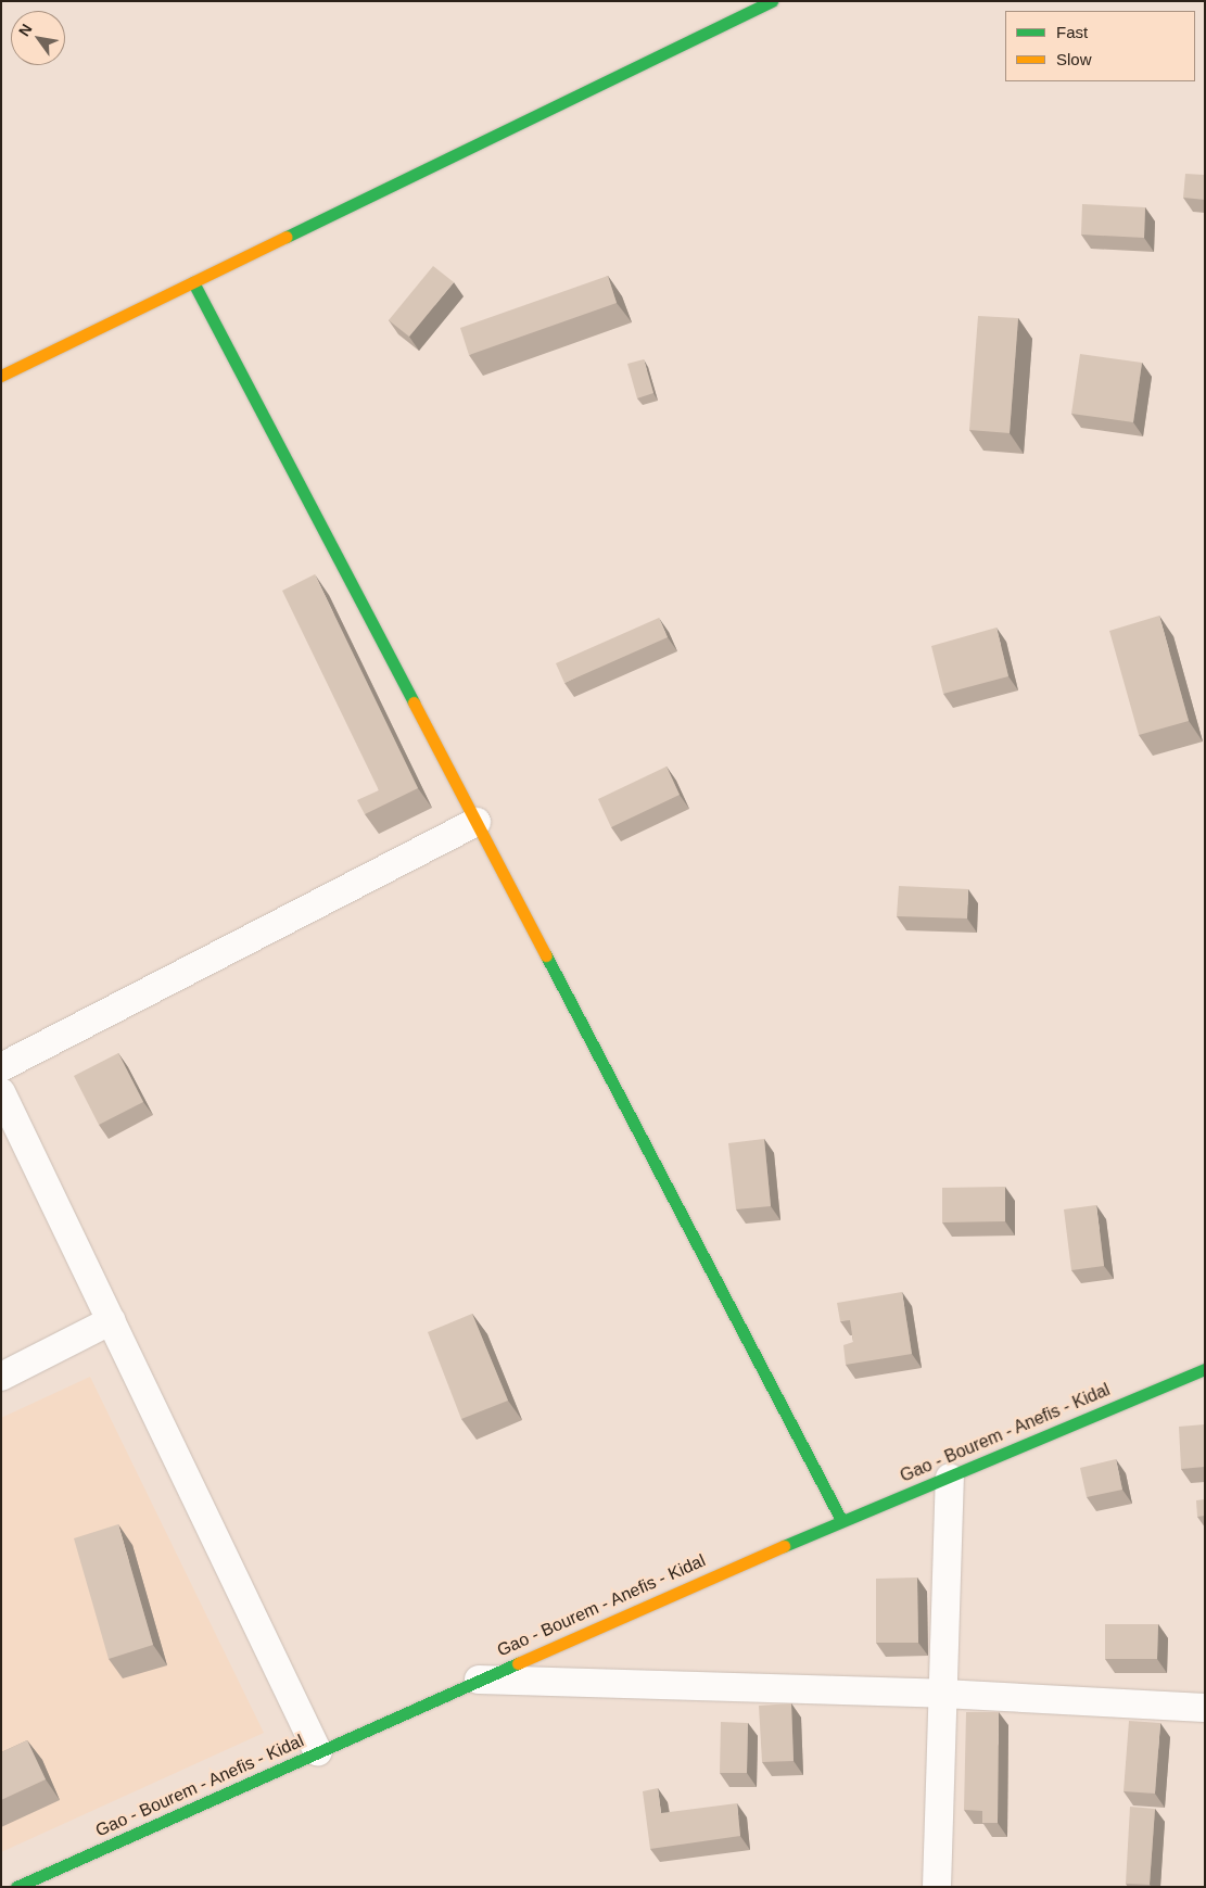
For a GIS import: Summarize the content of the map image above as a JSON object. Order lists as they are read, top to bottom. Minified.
{"streets":{"street":["Gao - Bourem - Anefis - Kidal"]},"legend":["Fast","Slow"],"north":"top left"}
